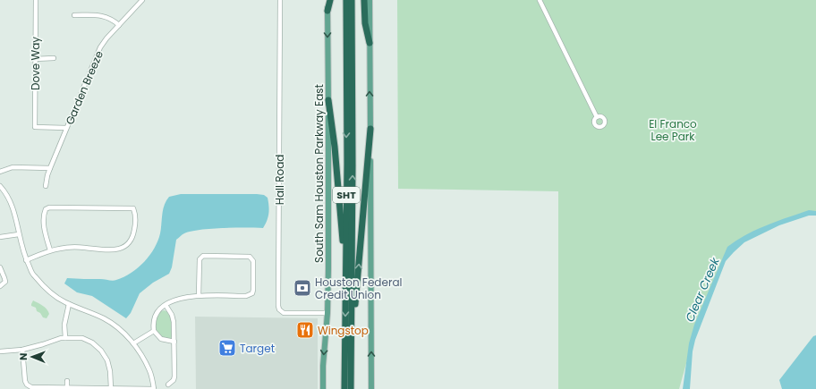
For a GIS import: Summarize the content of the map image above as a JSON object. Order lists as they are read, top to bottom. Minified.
{"streets":{"highway":["SHT"],"main road":["South Sam Houston Parkway East"],"street":["Dove Way","Garden Breeze","Hall Road"]},"crossings":[["Dove Way","Garden Breeze"],["South Sam Houston Parkway East","Hall Road"]],"water":["Clear Creek"],"parks":["El Franco Lee Park"],"places":{"bank":["Houston Federal Credit Union"],"restaurant":["Wingstop"],"supermarket":["Target"]},"north":"left"}
